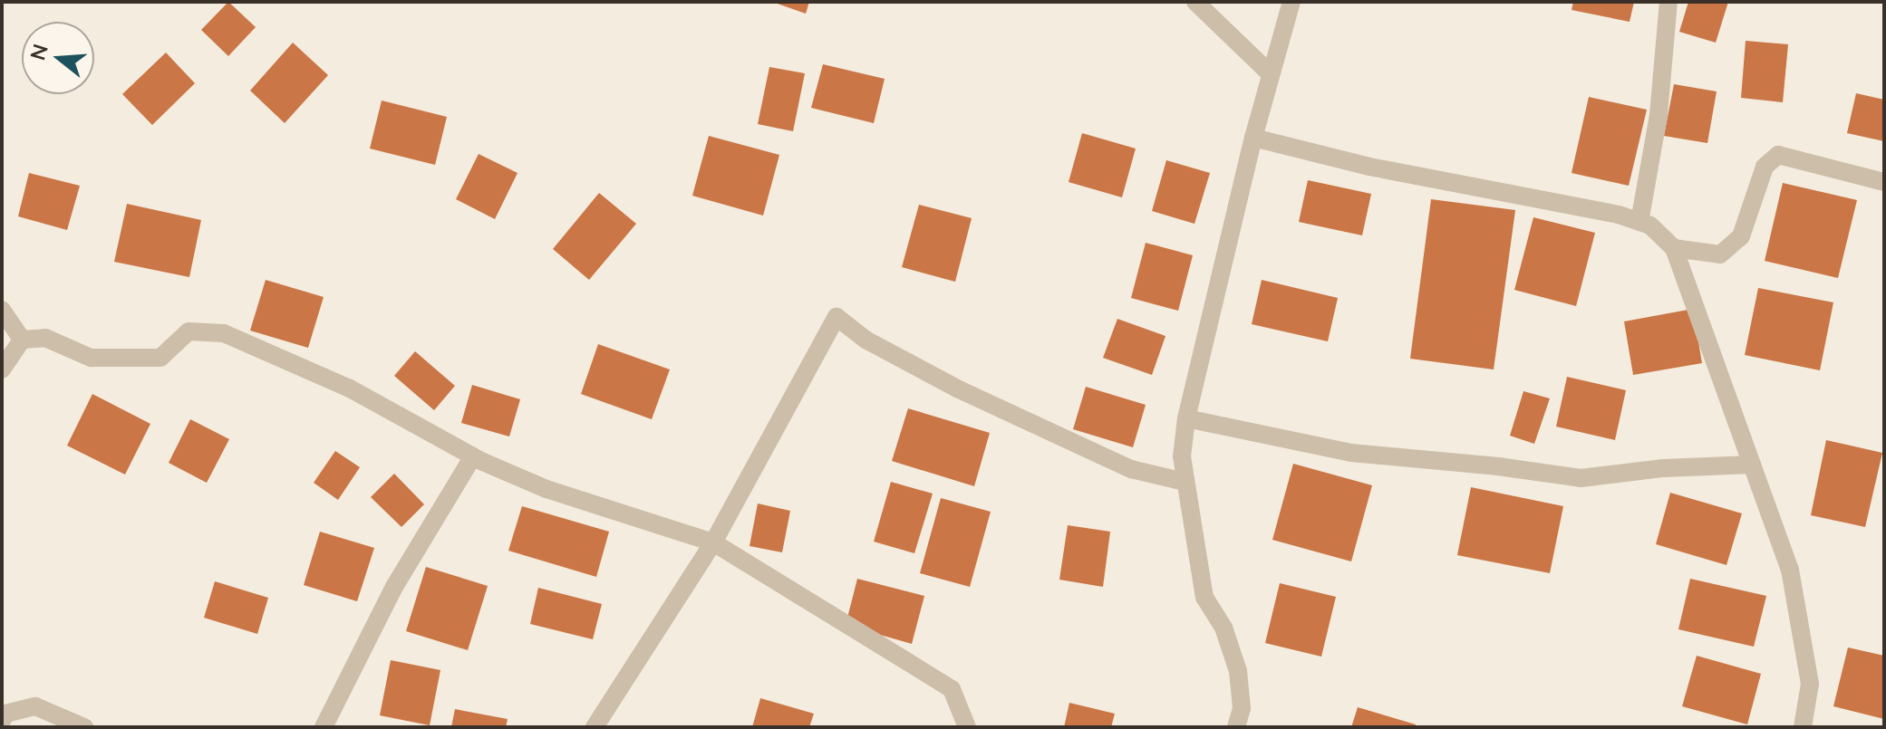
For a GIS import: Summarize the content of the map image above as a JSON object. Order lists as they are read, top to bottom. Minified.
{"north":"left"}
